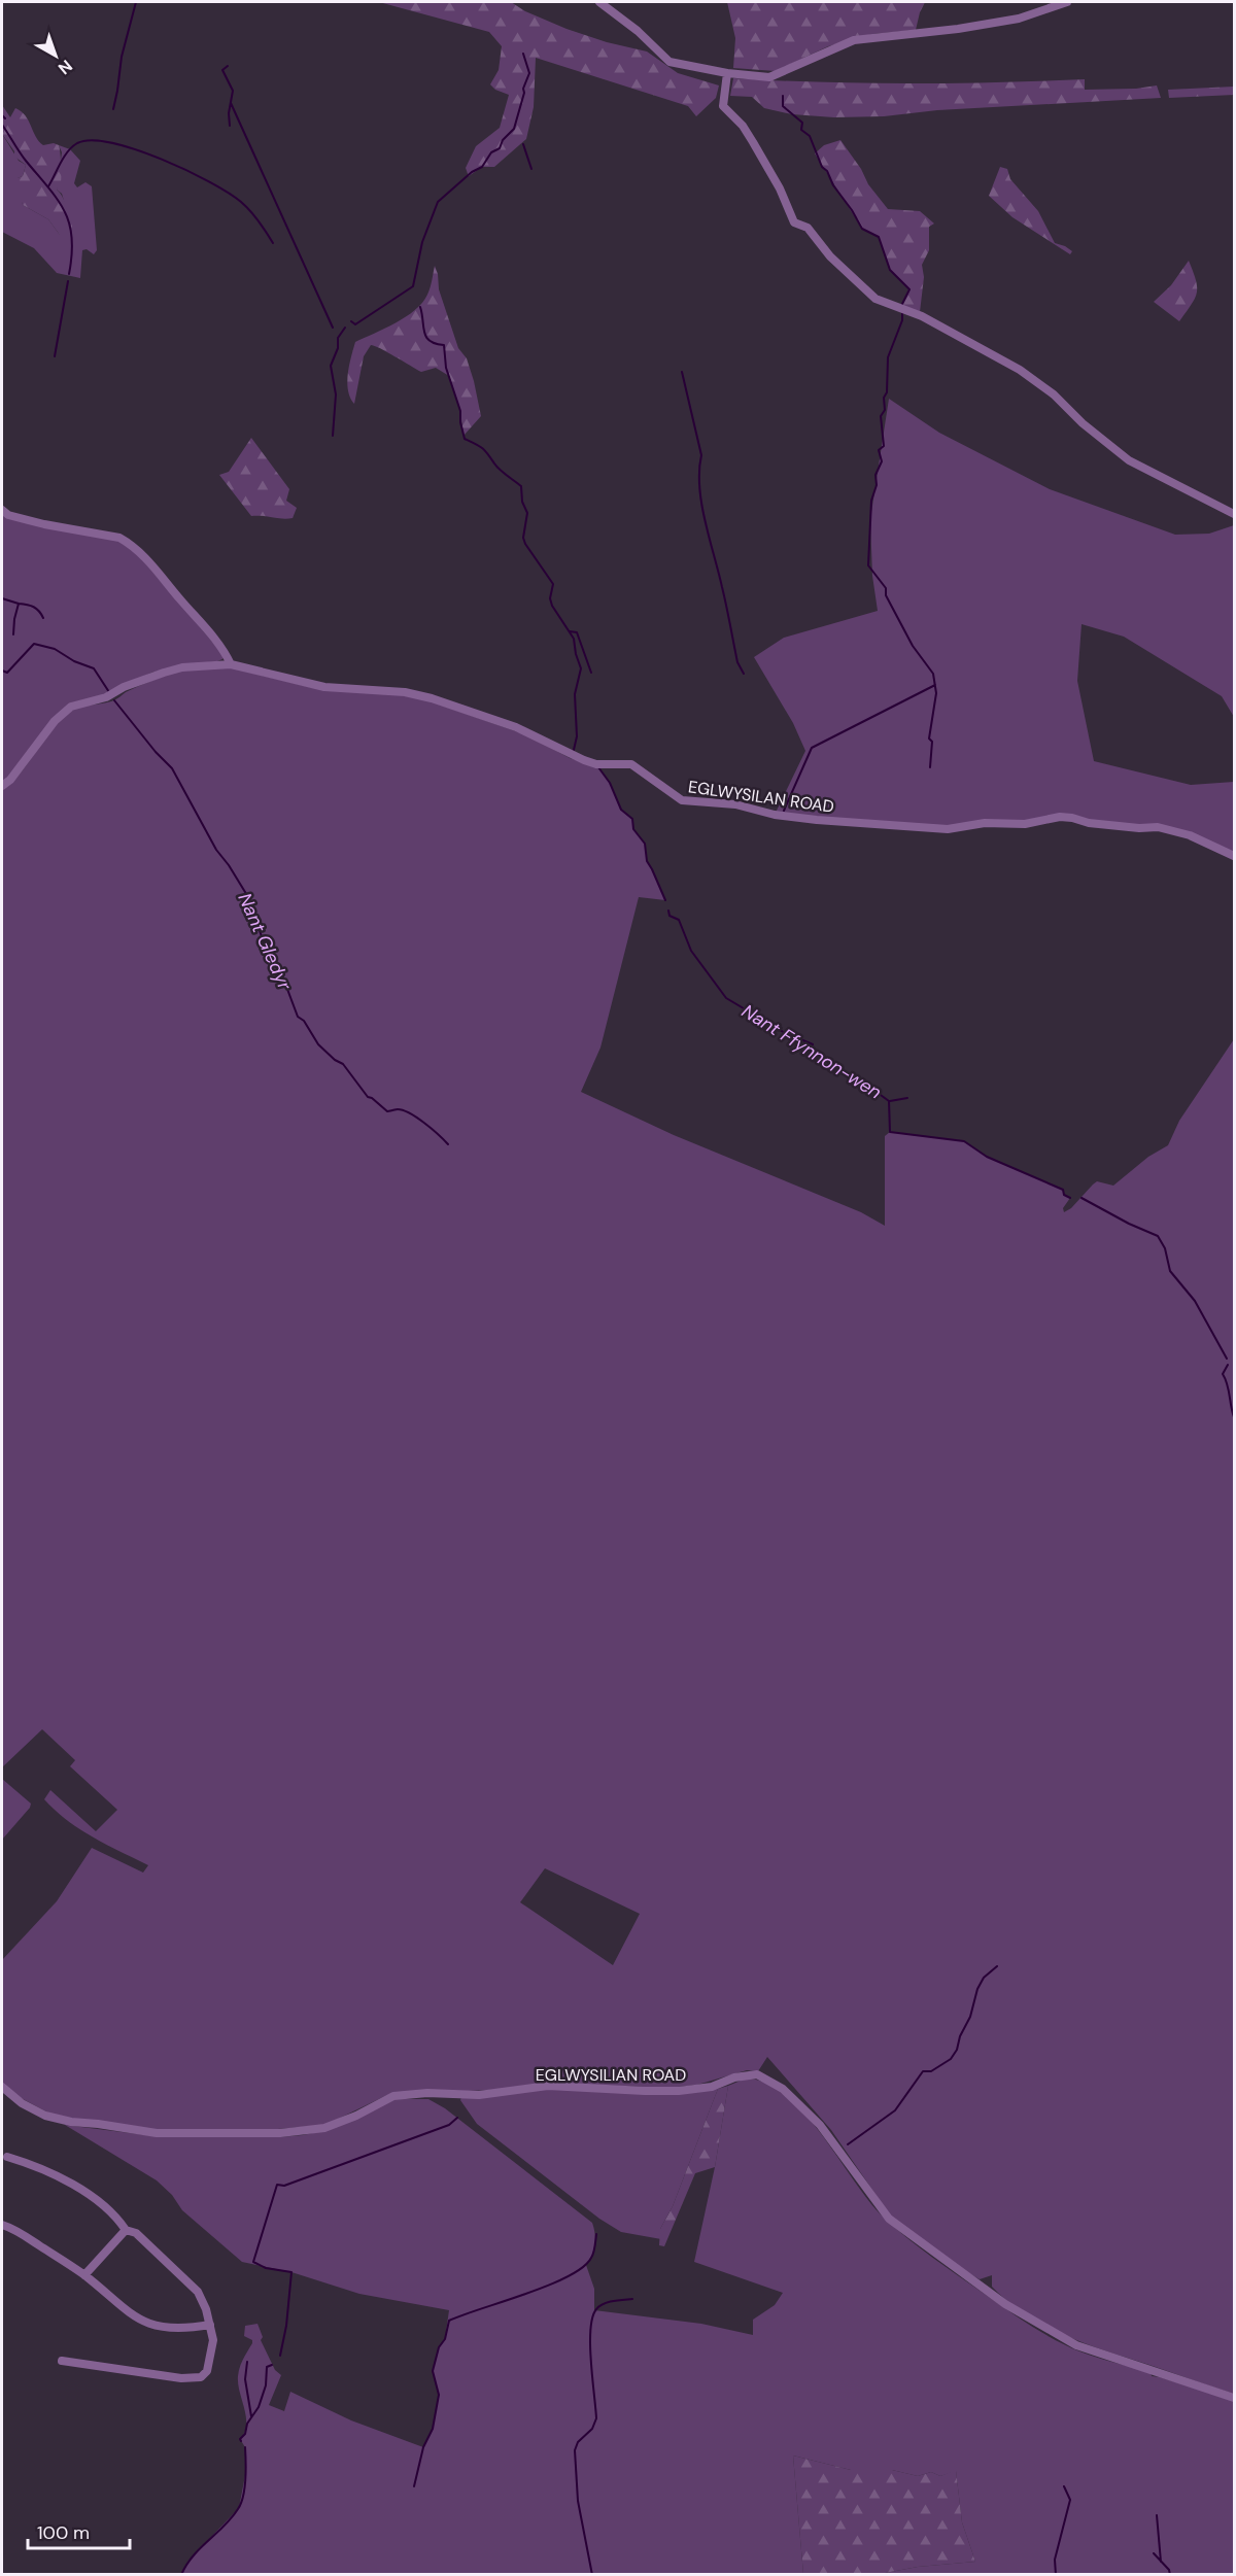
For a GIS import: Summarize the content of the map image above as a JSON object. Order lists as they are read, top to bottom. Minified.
{"streets":{"street":["EGLWYSILAN ROAD","EGLWYSILIAN ROAD"]},"water":["Nant Gledyr","Nant Ffynnon-wen"],"scale_bar":"100 m","north":"bottom right"}
